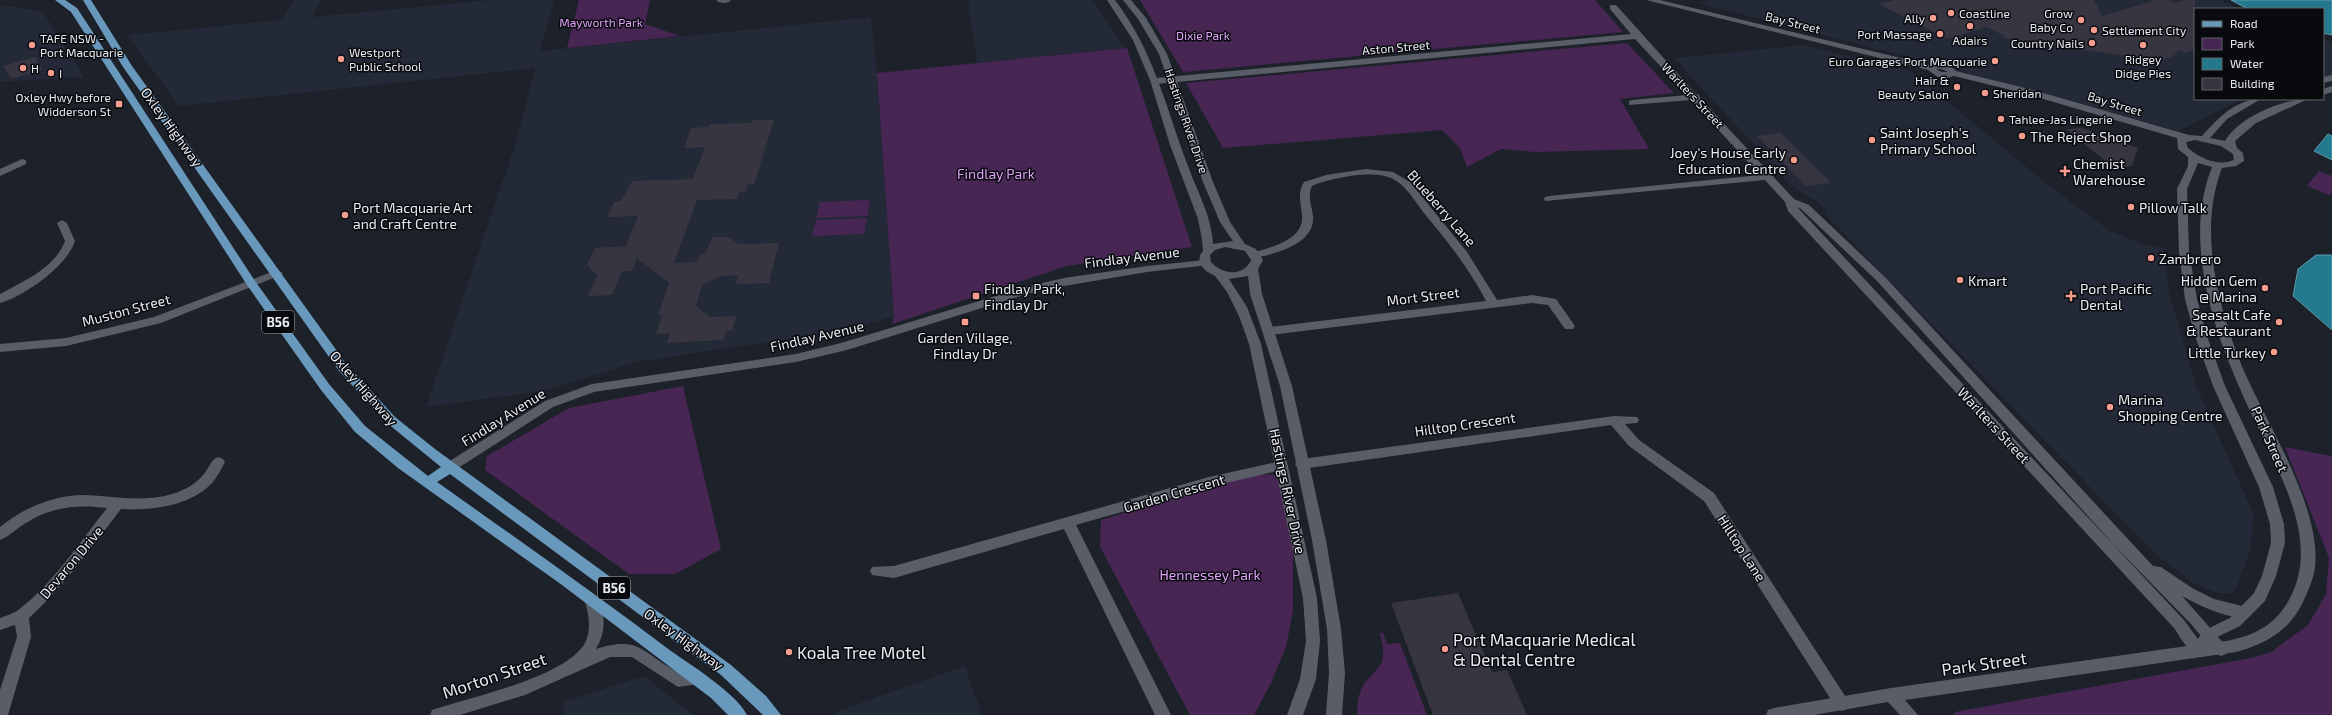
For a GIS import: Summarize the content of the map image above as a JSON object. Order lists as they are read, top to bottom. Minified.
{"streets":{"main road":["Oxley Highway","B56"],"street":["Bay Street","Aston Street","Warlters Street","Hastings River Drive","Blueberry Lane","Findlay Avenue","Mort Street","Muston Street","Hilltop Crescent","Park Street","Garden Crescent","Hilltop Lane","Devaron Drive","Morton Street"]},"crossings":[["Aston Street","Warlters Street"],["Aston Street","Hastings River Drive"],["Warlters Street","Park Street"],["Hastings River Drive","Blueberry Lane"],["Hastings River Drive","Findlay Avenue"],["Hastings River Drive","Mort Street"],["Hastings River Drive","Hilltop Crescent"],["Hastings River Drive","Garden Crescent"],["Oxley Highway","Findlay Avenue"],["Oxley Highway","Muston Street"],["Oxley Highway","Morton Street"],["Blueberry Lane","Findlay Avenue"],["Blueberry Lane","Mort Street"],["Hilltop Crescent","Hilltop Lane"],["Park Street","Hilltop Lane"]],"parks":["Mayworth Park","Dixie Park","Findlay Park","Hennessey Park"],"places":{"other":["Coastline","Ally","Grow Baby Co","Adairs","Settlement City","Port Massage","Country Nails","TAFE NSW - Port Macquarie","Ridgey Didge Pies","Westport Public School","Euro Garages Port Macquarie","H","I","Hair & Beauty Salon","Sheridan","Tahlee-Jas Lingerie","The Reject Shop","Saint Joseph's Primary School","Joey's House Early Education Centre","Pillow Talk","Port Macquarie Art and Craft Centre","Zambrero","Kmart","Hidden Gem @ Marina","Seasalt Cafe & Restaurant","Little Turkey","Marina Shopping Centre","Port Macquarie Medical & Dental Centre","Koala Tree Motel"],"transit":["Oxley Hwy before Widderson St","Findlay Park, Findlay Dr","Garden Village, Findlay Dr"],"health":["Chemist Warehouse","Port Pacific Dental"]},"legend":["Road","Park","Water","Building"]}
